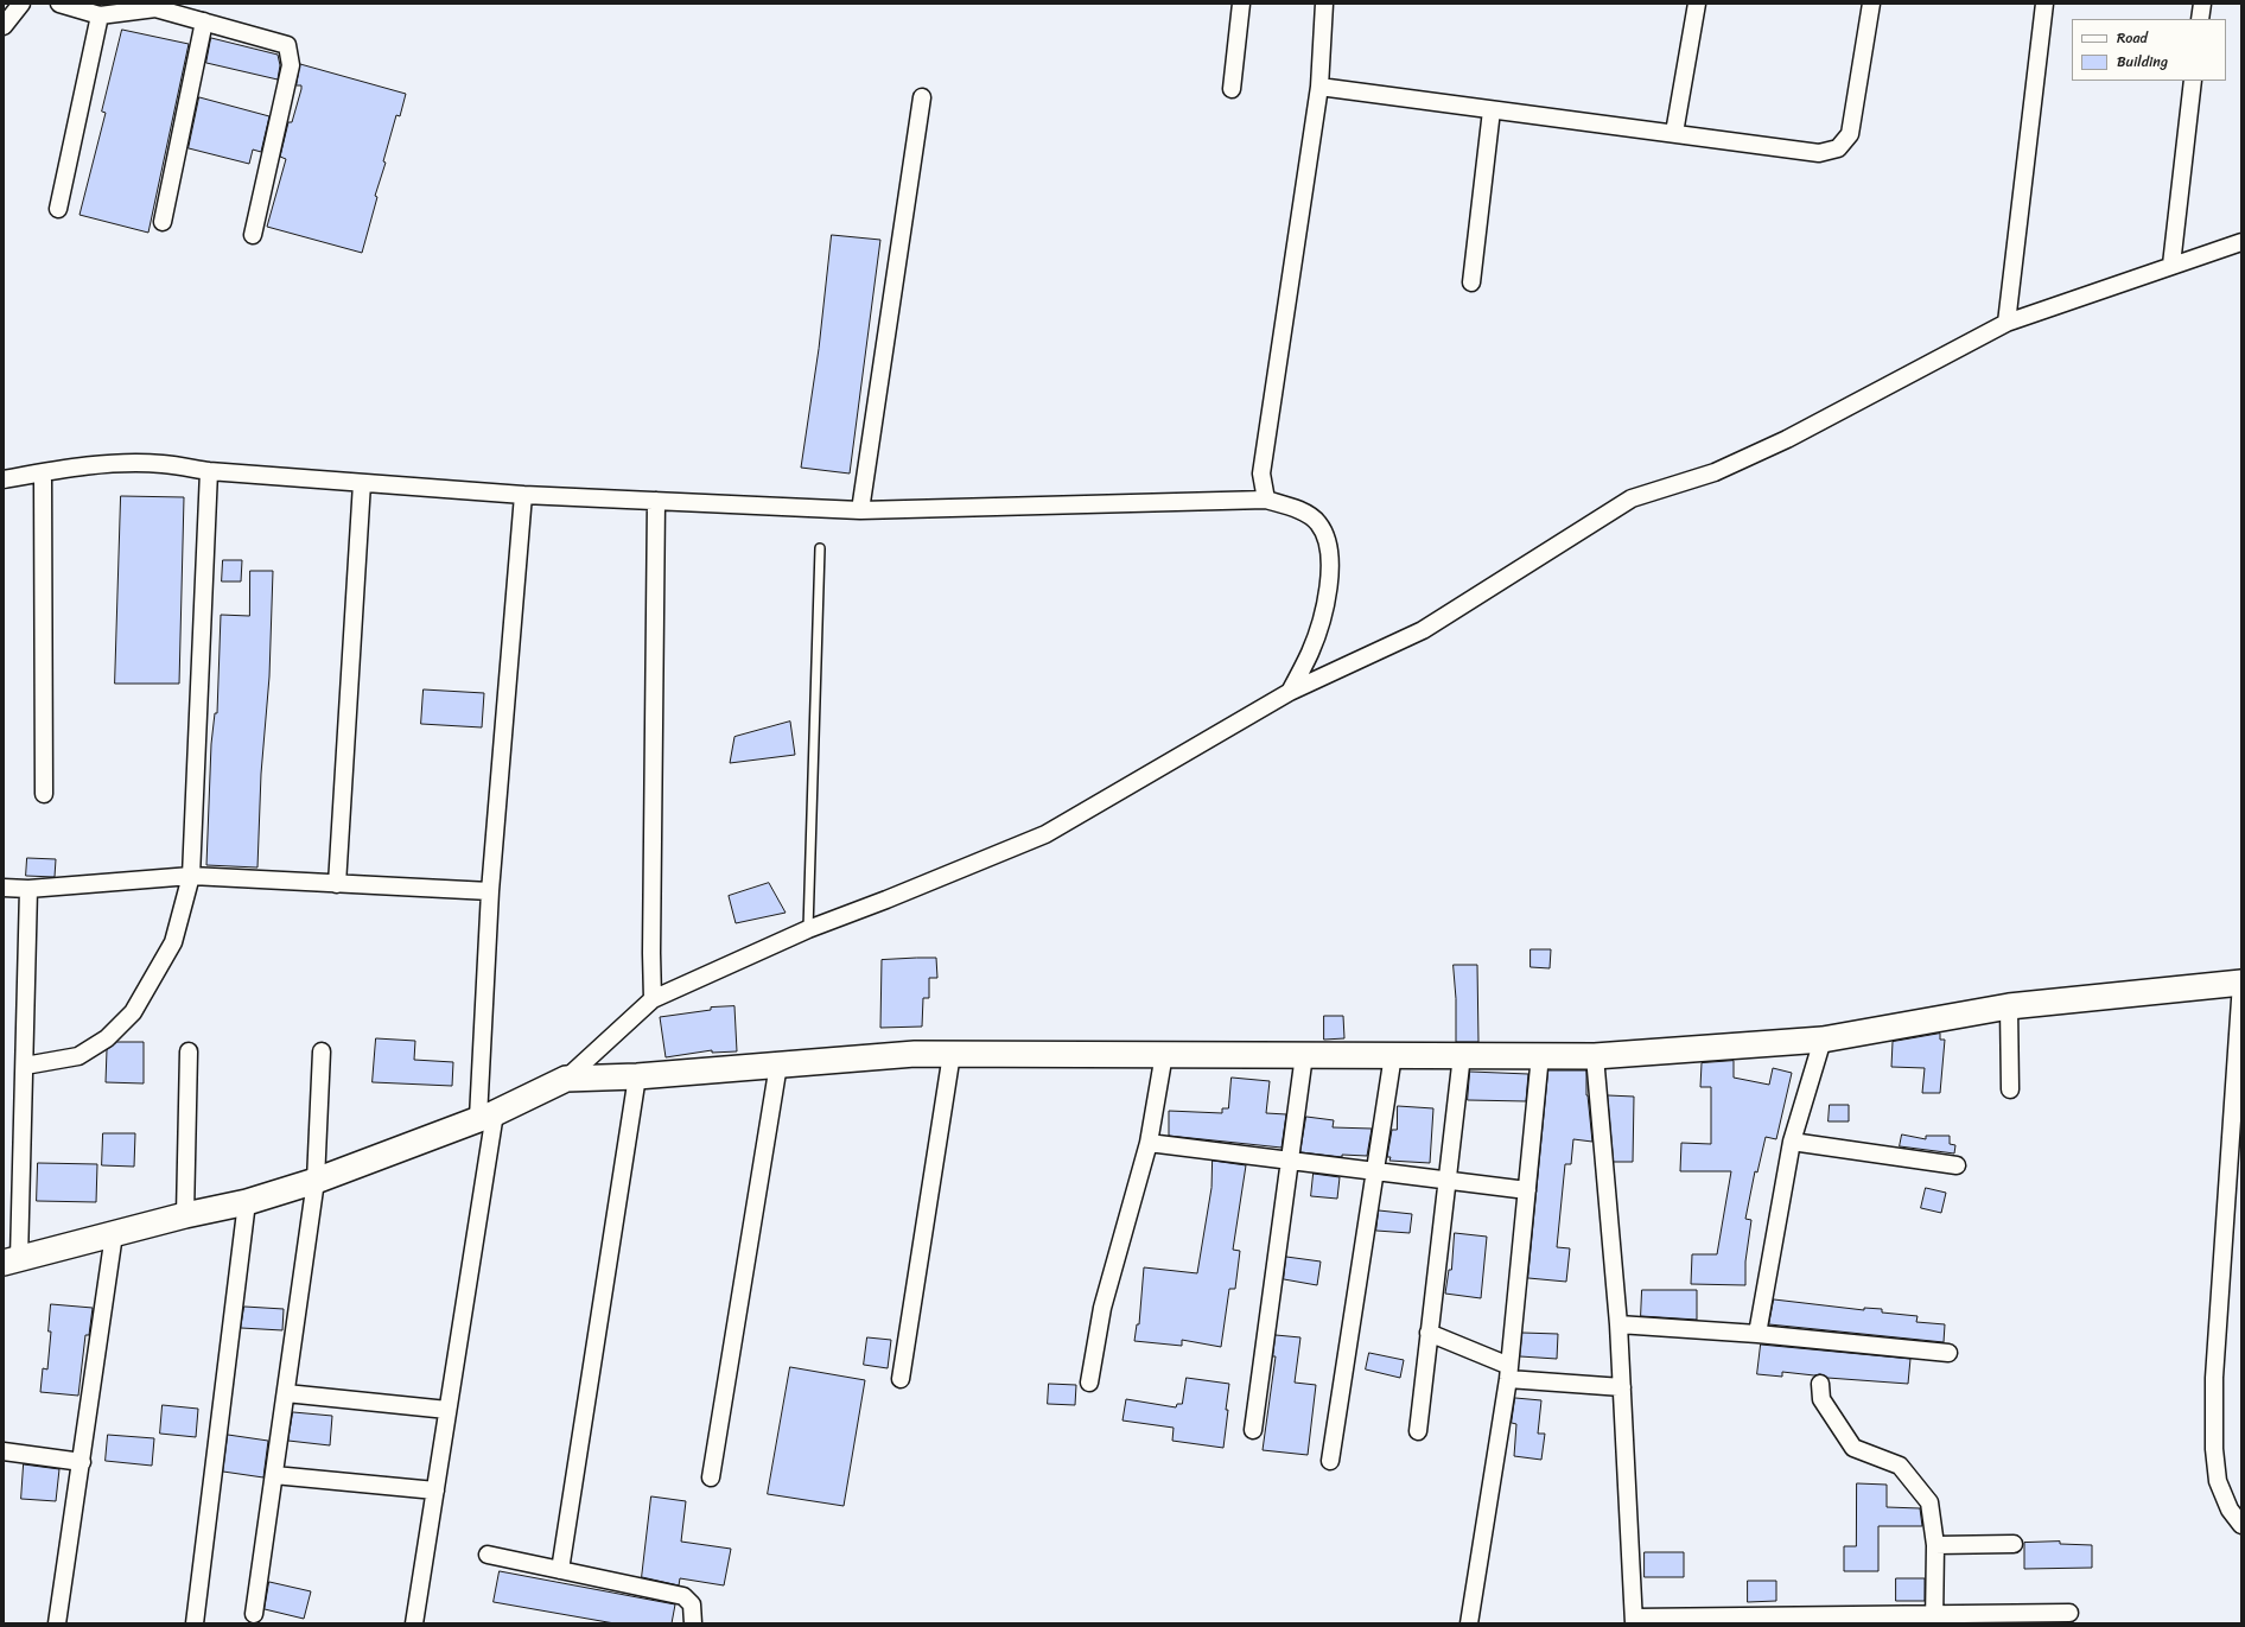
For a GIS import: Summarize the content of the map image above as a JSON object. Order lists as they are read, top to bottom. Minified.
{"legend":["Road","Building"]}
